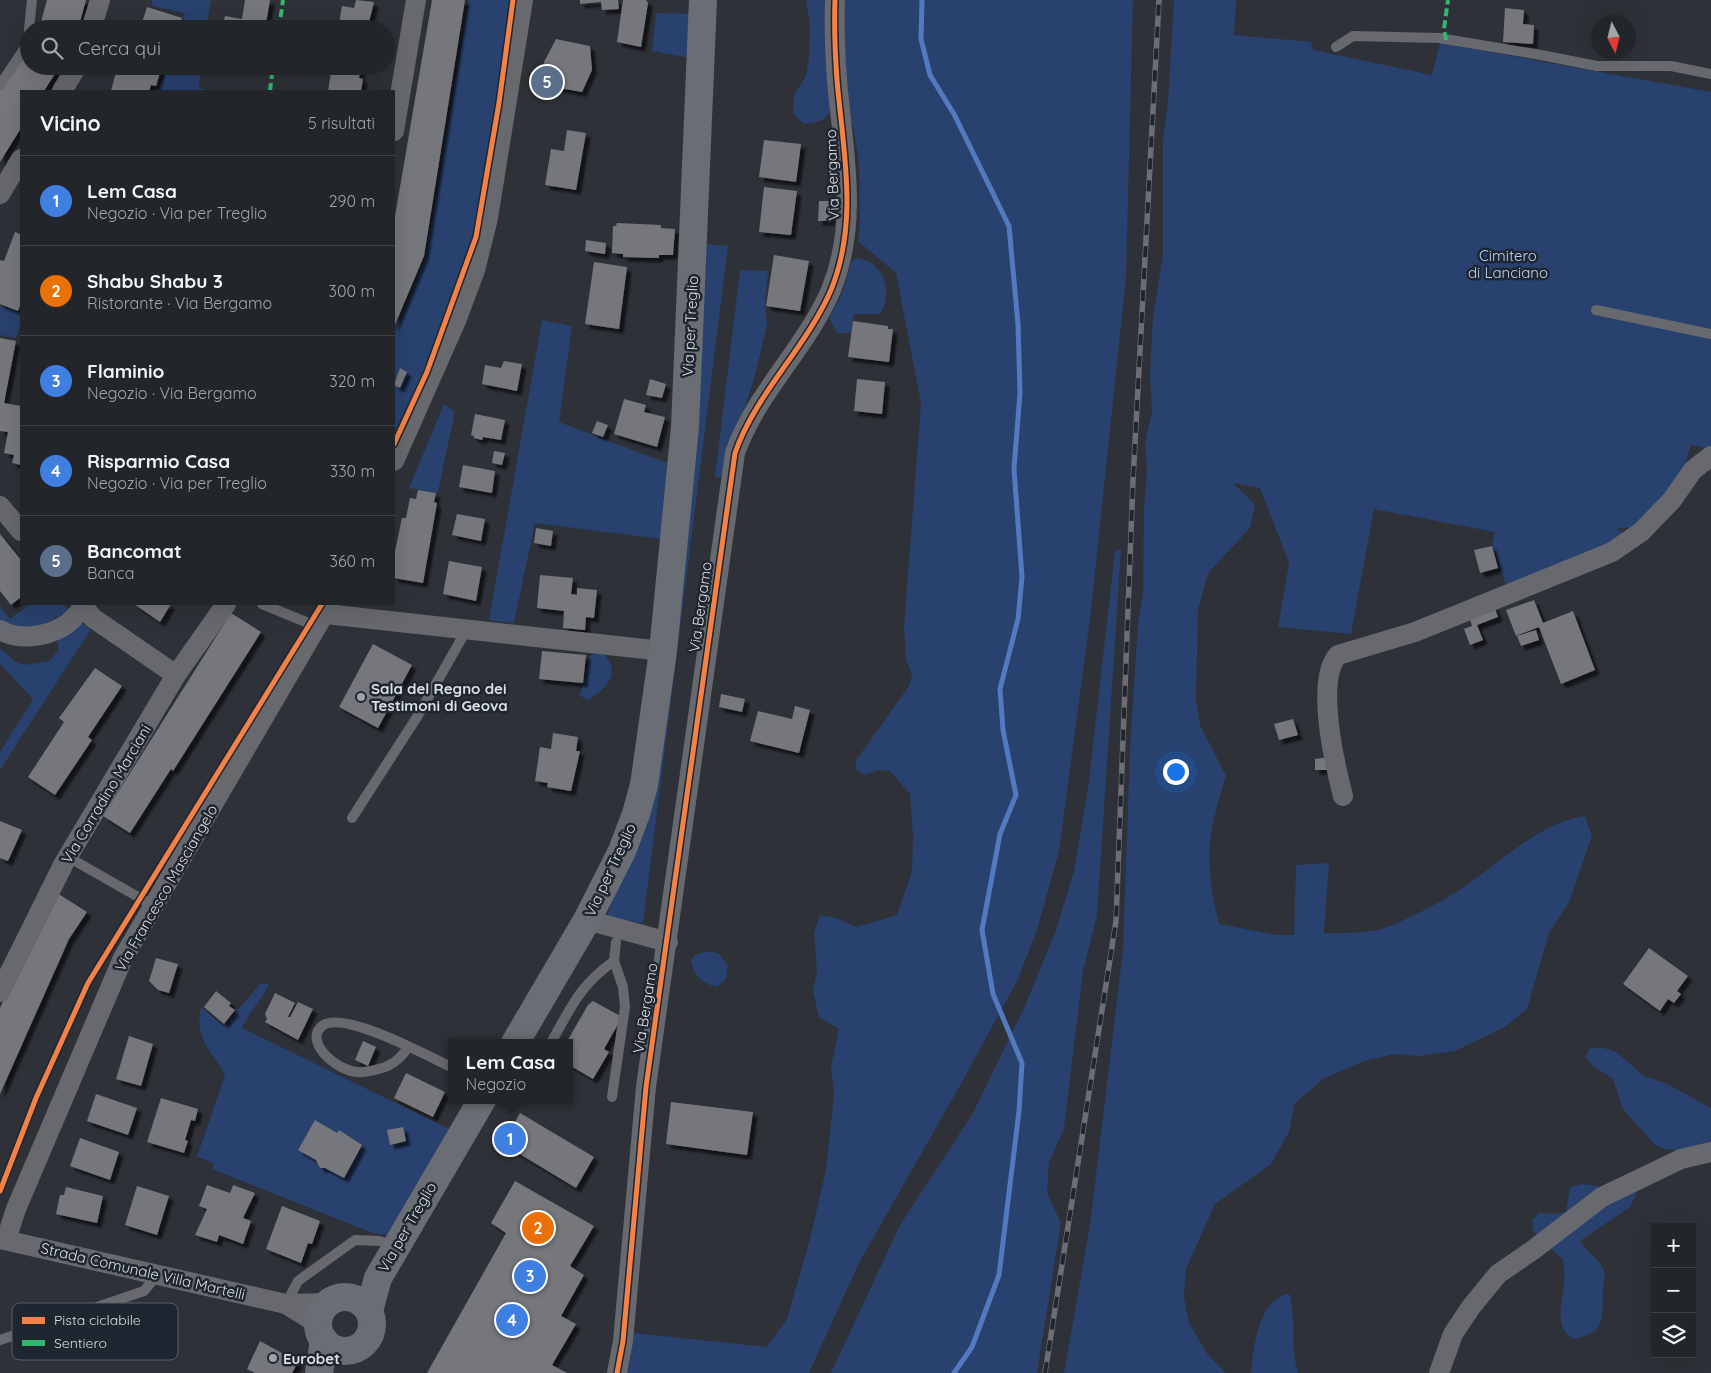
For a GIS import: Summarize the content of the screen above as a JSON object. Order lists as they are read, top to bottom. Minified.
{"streets":{"main road":["Via per Treglio"],"street":["Via Bergamo","Via Corradino Marciani","Via Francesco Masciangelo","Strada Comunale Villa Martelli"]},"crossings":[["Via per Treglio","Strada Comunale Villa Martelli"],["Via Francesco Masciangelo","Strada Comunale Villa Martelli"]],"parks":["Cimitero di Lanciano"],"places":["Sala del Regno dei Testimoni di Geova","Eurobet"],"legend":["Pista ciclabile","Sentiero"],"north":"bottom","page":{"search":"Cerca qui","pins":["5","1","2","3","4"],"heading":["Vicino","5 risultati"],"list":[{"mark":"1","name":"Lem Casa","note":"Negozio · Via per Treglio","value":"290 m"},{"mark":"2","name":"Shabu Shabu 3","note":"Ristorante · Via Bergamo","value":"300 m"},{"mark":"3","name":"Flaminio","note":"Negozio · Via Bergamo","value":"320 m"},{"mark":"4","name":"Risparmio Casa","note":"Negozio · Via per Treglio","value":"330 m"},{"mark":"5","name":"Bancomat","note":"Banca","value":"360 m"}],"popup":["Lem Casa","Negozio"],"map_buttons":["+","−"]}}
